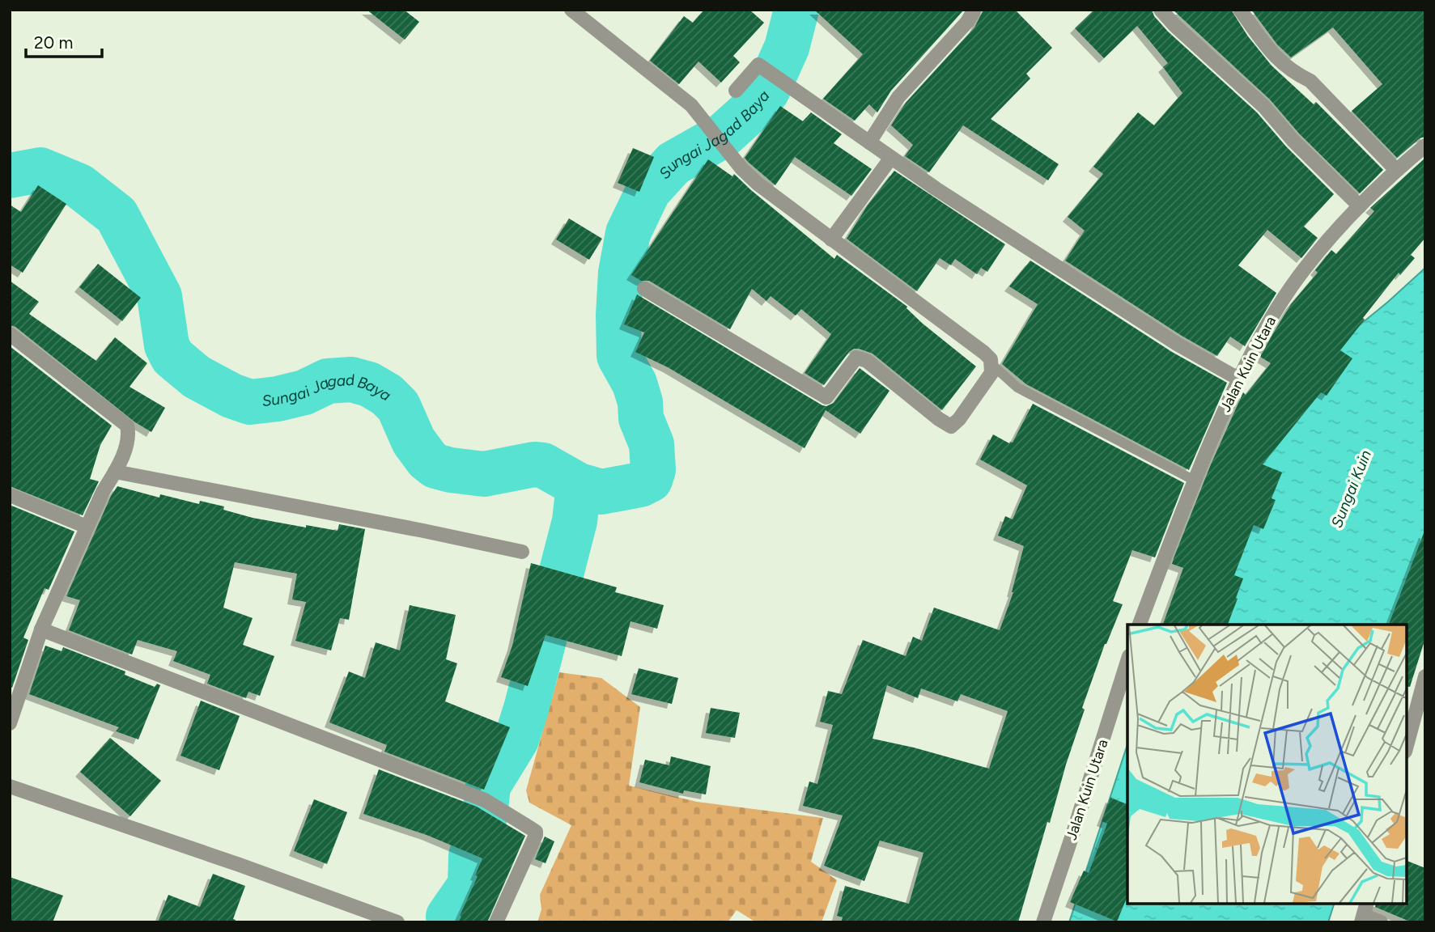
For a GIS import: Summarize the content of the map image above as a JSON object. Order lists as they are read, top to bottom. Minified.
{"streets":{"street":["Jalan Kuin Utara"]},"water":["Sungai Jagad Baya","Sungai Kuin"],"scale_bar":"20 m"}
